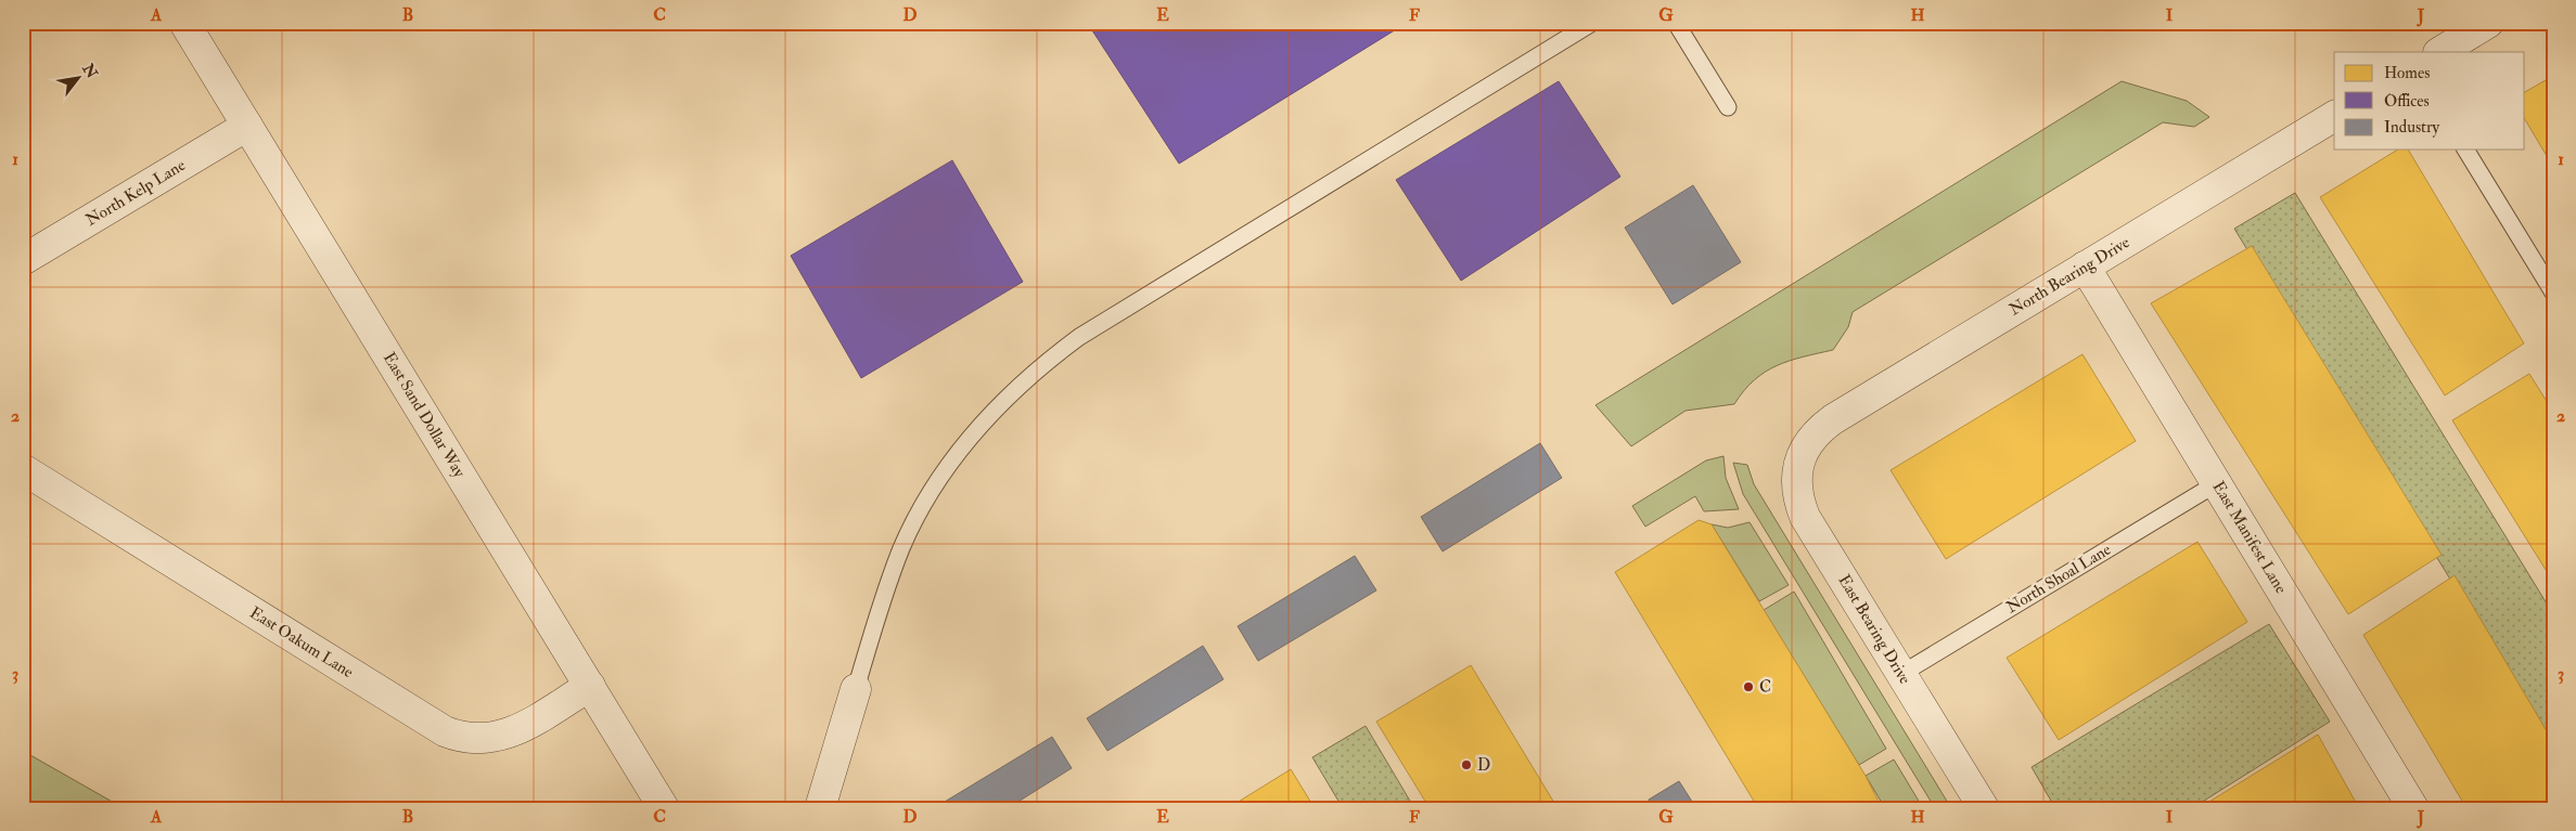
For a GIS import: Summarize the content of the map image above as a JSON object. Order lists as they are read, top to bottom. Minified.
{"streets":{"street":["North Kelp Lane","North Bearing Drive","East Sand Dollar Way","East Manifest Lane","East Bearing Drive","East Oakum Lane"],"lane":["North Shoal Lane"]},"crossings":[["North Kelp Lane","East Sand Dollar Way"],["North Bearing Drive","East Manifest Lane"],["North Bearing Drive","East Bearing Drive"],["East Sand Dollar Way","East Oakum Lane"],["East Manifest Lane","North Shoal Lane"],["North Shoal Lane","East Bearing Drive"]],"places":["C","D"],"legend":["Homes","Offices","Industry"],"north":"top right","grid":{"columns":["A","B","C","D","E","F","G","H","I","J"],"rows":["1","2","3"]}}
